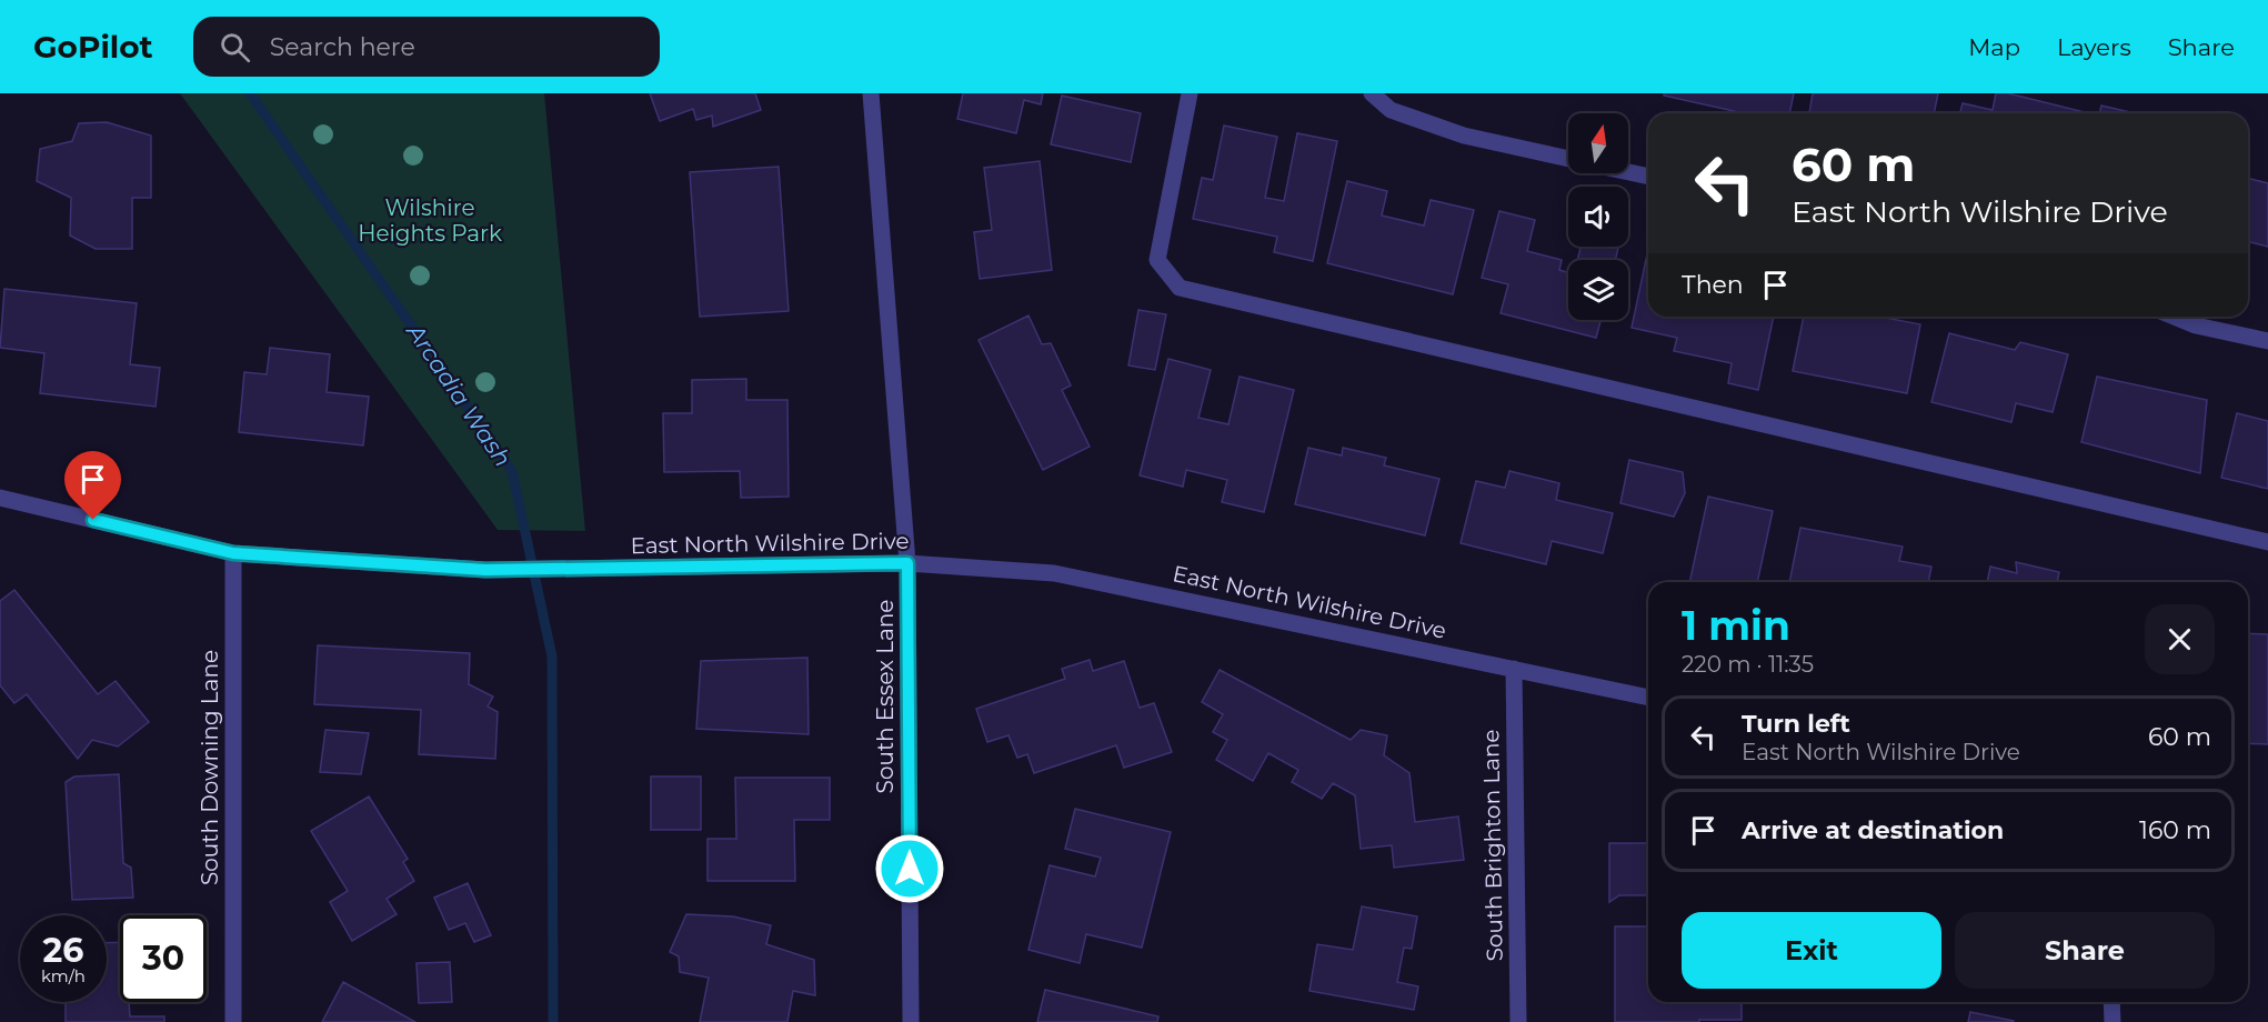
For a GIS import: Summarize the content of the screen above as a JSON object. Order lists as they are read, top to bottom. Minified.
{"streets":{"street":["East North Wilshire Drive","South Essex Lane","South Downing Lane","South Brighton Lane"]},"crossings":[["East North Wilshire Drive","South Essex Lane"],["East North Wilshire Drive","South Downing Lane"],["East North Wilshire Drive","South Brighton Lane"]],"water":["Arcadia Wash"],"parks":["Wilshire Heights Park"],"north":"top","page":{"header":"GoPilot","search":"Search here","nav":["Map","Layers","Share"],"turn":["60 m","East North Wilshire Drive"],"then":"Then","heading":["1 min","220 m · 11:35"],"list":[{"name":"Turn left","note":"East North Wilshire Drive","value":"60 m"},{"name":"Arrive at destination","value":"160 m"}],"buttons":["Exit","Share"],"speed":"26 km/h","limit":"30"}}
